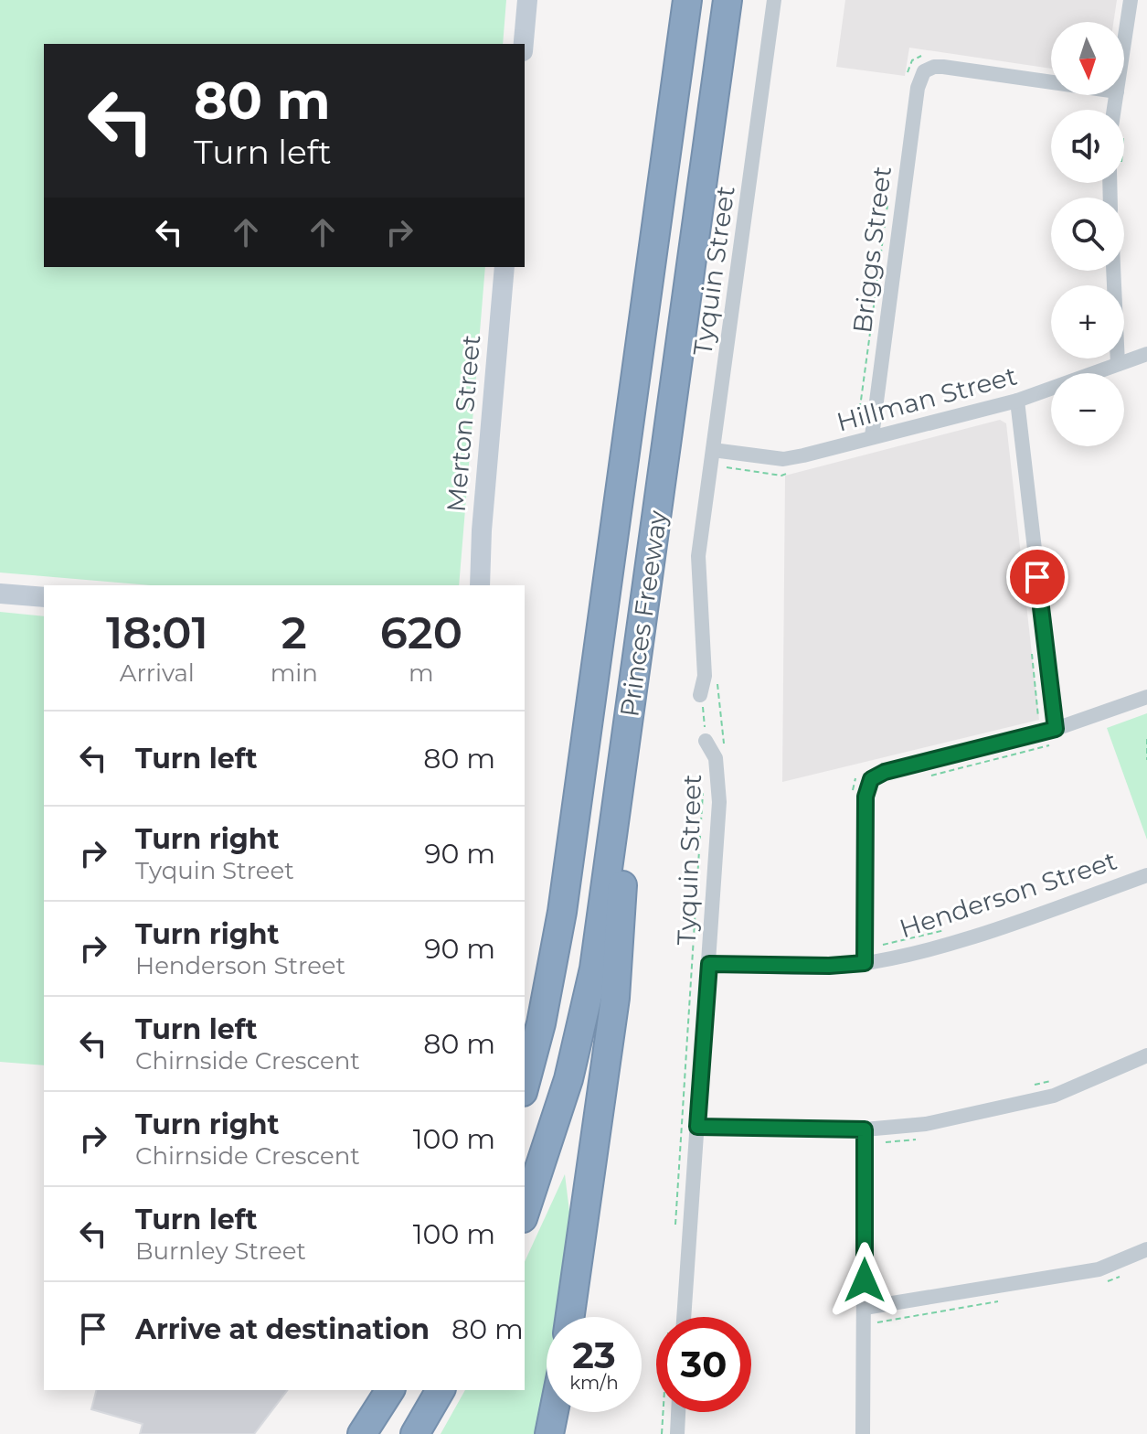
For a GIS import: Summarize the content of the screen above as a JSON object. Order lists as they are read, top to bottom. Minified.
{"streets":{"highway":["Princes Freeway"],"street":["Briggs Street","Tyquin Street","Hillman Street","Merton Street","Henderson Street"]},"crossings":[["Briggs Street","Hillman Street"],["Tyquin Street","Hillman Street"],["Tyquin Street","Henderson Street"]],"north":"bottom","page":{"map_buttons":["+","−"],"turn":["80 m","Turn left"],"eta":["18:01","Arrival","2","min","620","m"],"list":[{"name":"Turn left","value":"80 m"},{"name":"Turn right","note":"Tyquin Street","value":"90 m"},{"name":"Turn right","note":"Henderson Street","value":"90 m"},{"name":"Turn left","note":"Chirnside Crescent","value":"80 m"},{"name":"Turn right","note":"Chirnside Crescent","value":"100 m"},{"name":"Turn left","note":"Burnley Street","value":"100 m"},{"name":"Arrive at destination","value":"80 m"}],"speed":"23 km/h","limit":"30"}}
